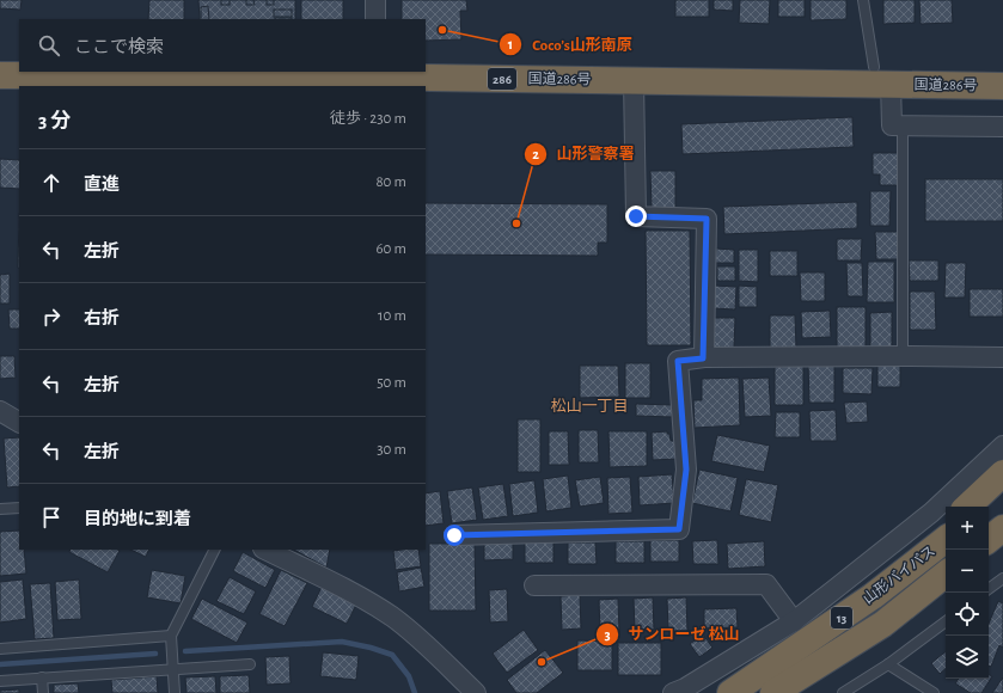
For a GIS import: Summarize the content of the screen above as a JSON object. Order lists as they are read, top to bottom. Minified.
{"streets":{"highway":["286","国道286号","山形バイパス","13"]},"districts":["松山一丁目"],"places":["Coco’s山形南原","山形警察署","サンローゼ 松山"],"page":{"search":"ここで検索","heading":["3 分","徒歩 · 230 m"],"list":[["直進","80 m"],["左折","60 m"],["右折","10 m"],["左折","50 m"],["左折","30 m"],"目的地に到着"],"map_buttons":["+","−"]}}
